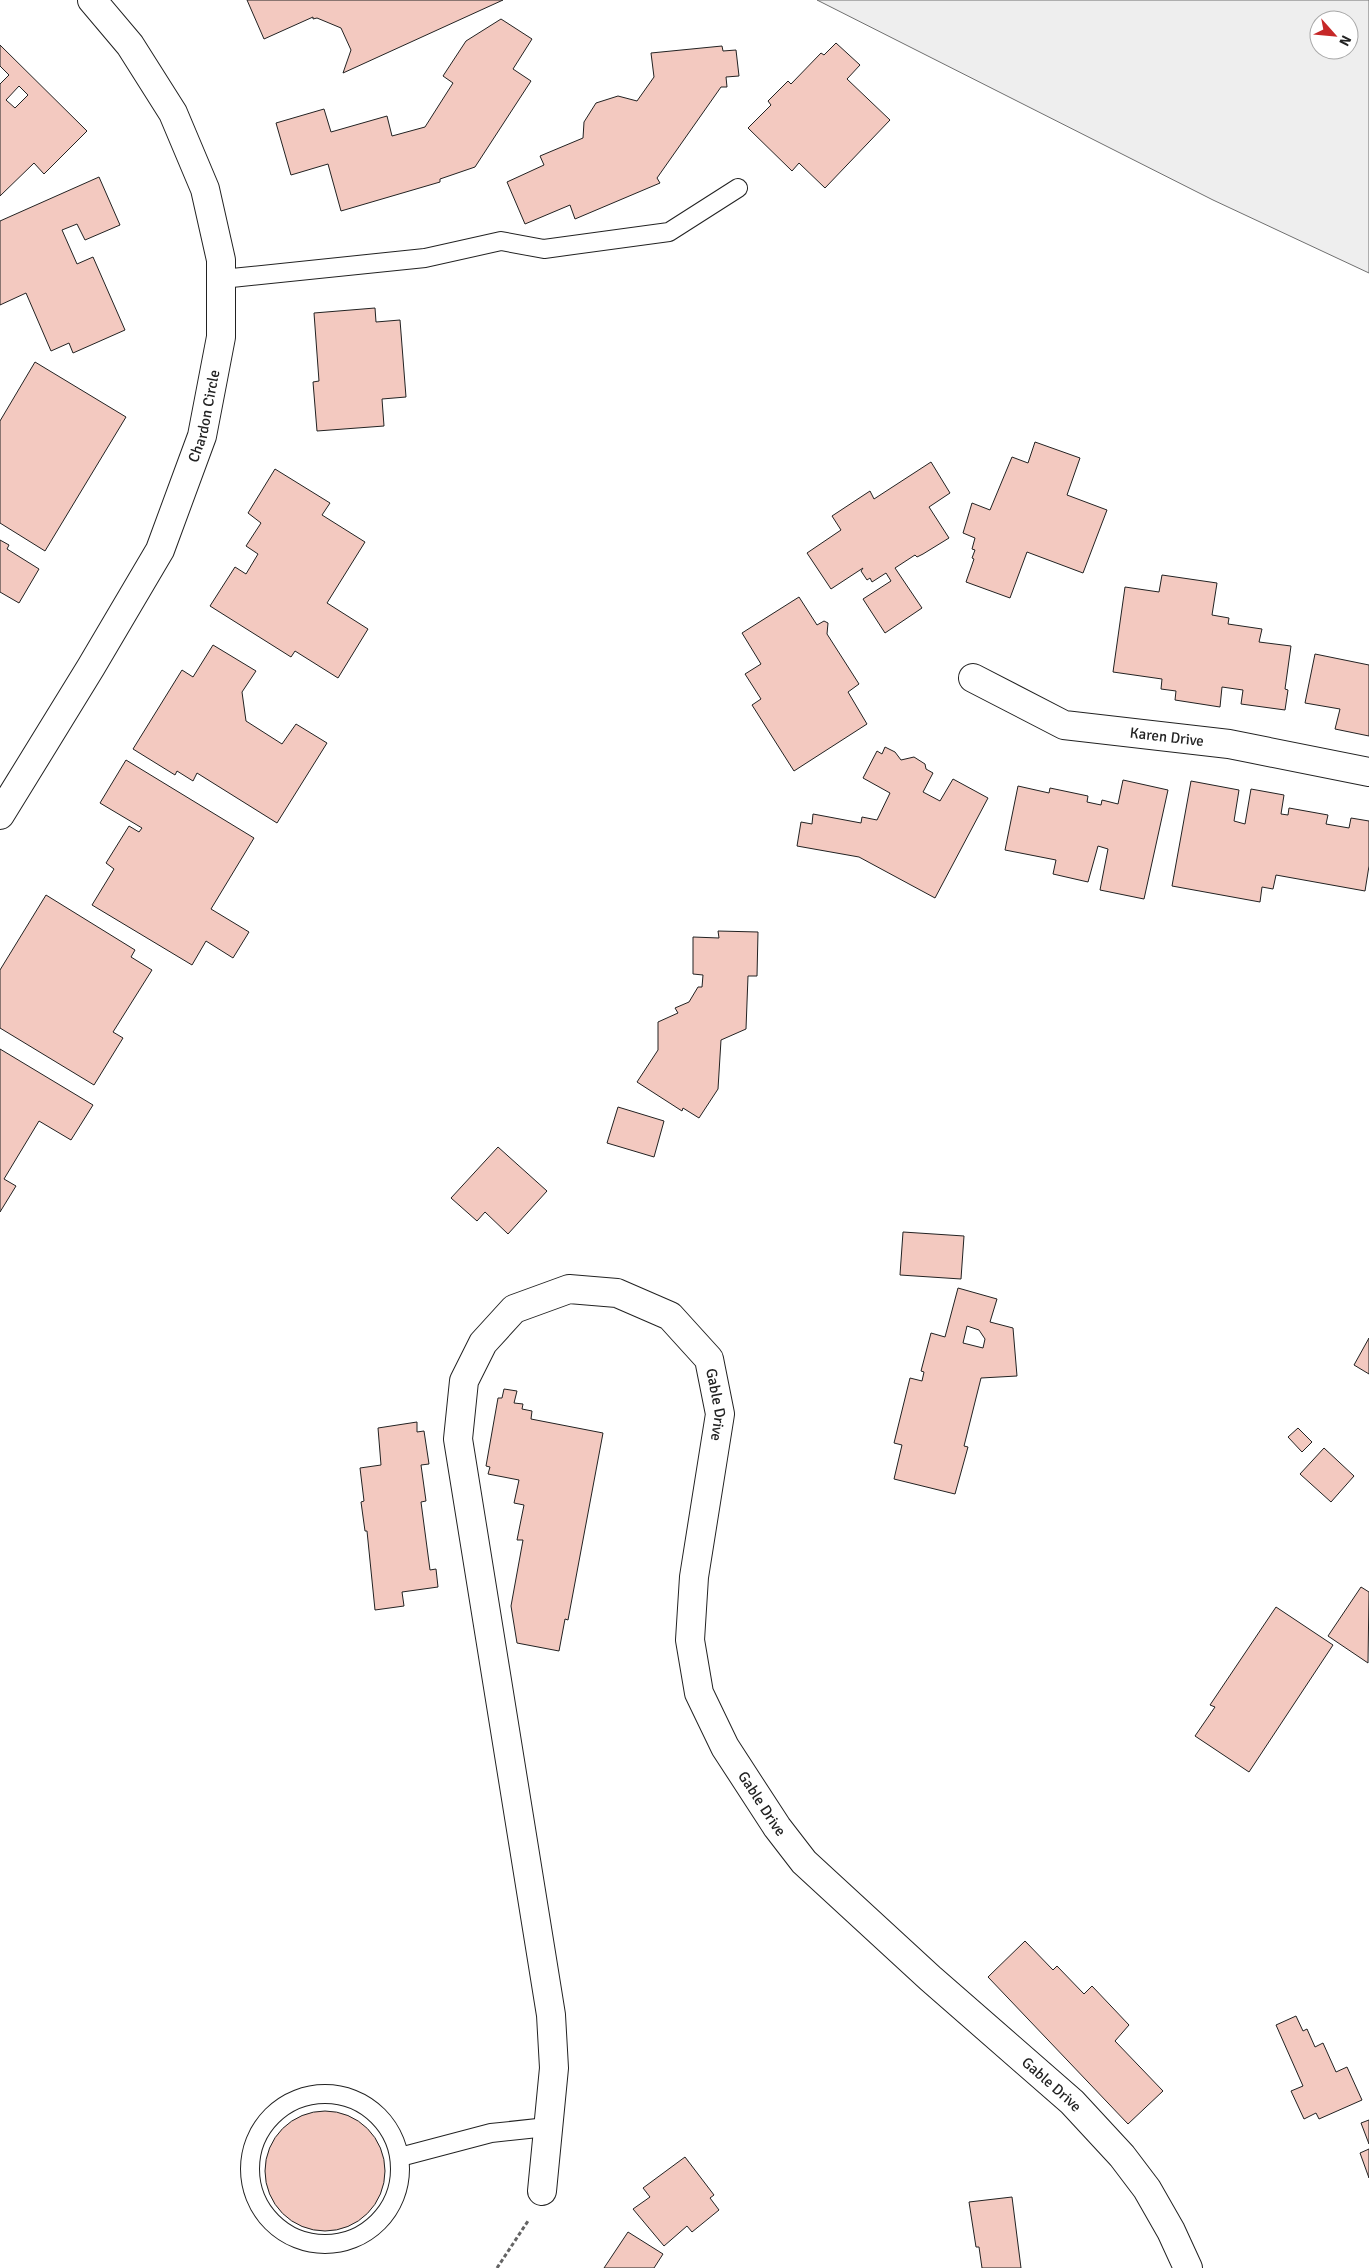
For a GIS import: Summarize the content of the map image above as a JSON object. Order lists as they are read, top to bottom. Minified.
{"streets":{"street":["Chardon Circle","Karen Drive","Gable Drive"]},"north":"bottom right"}
